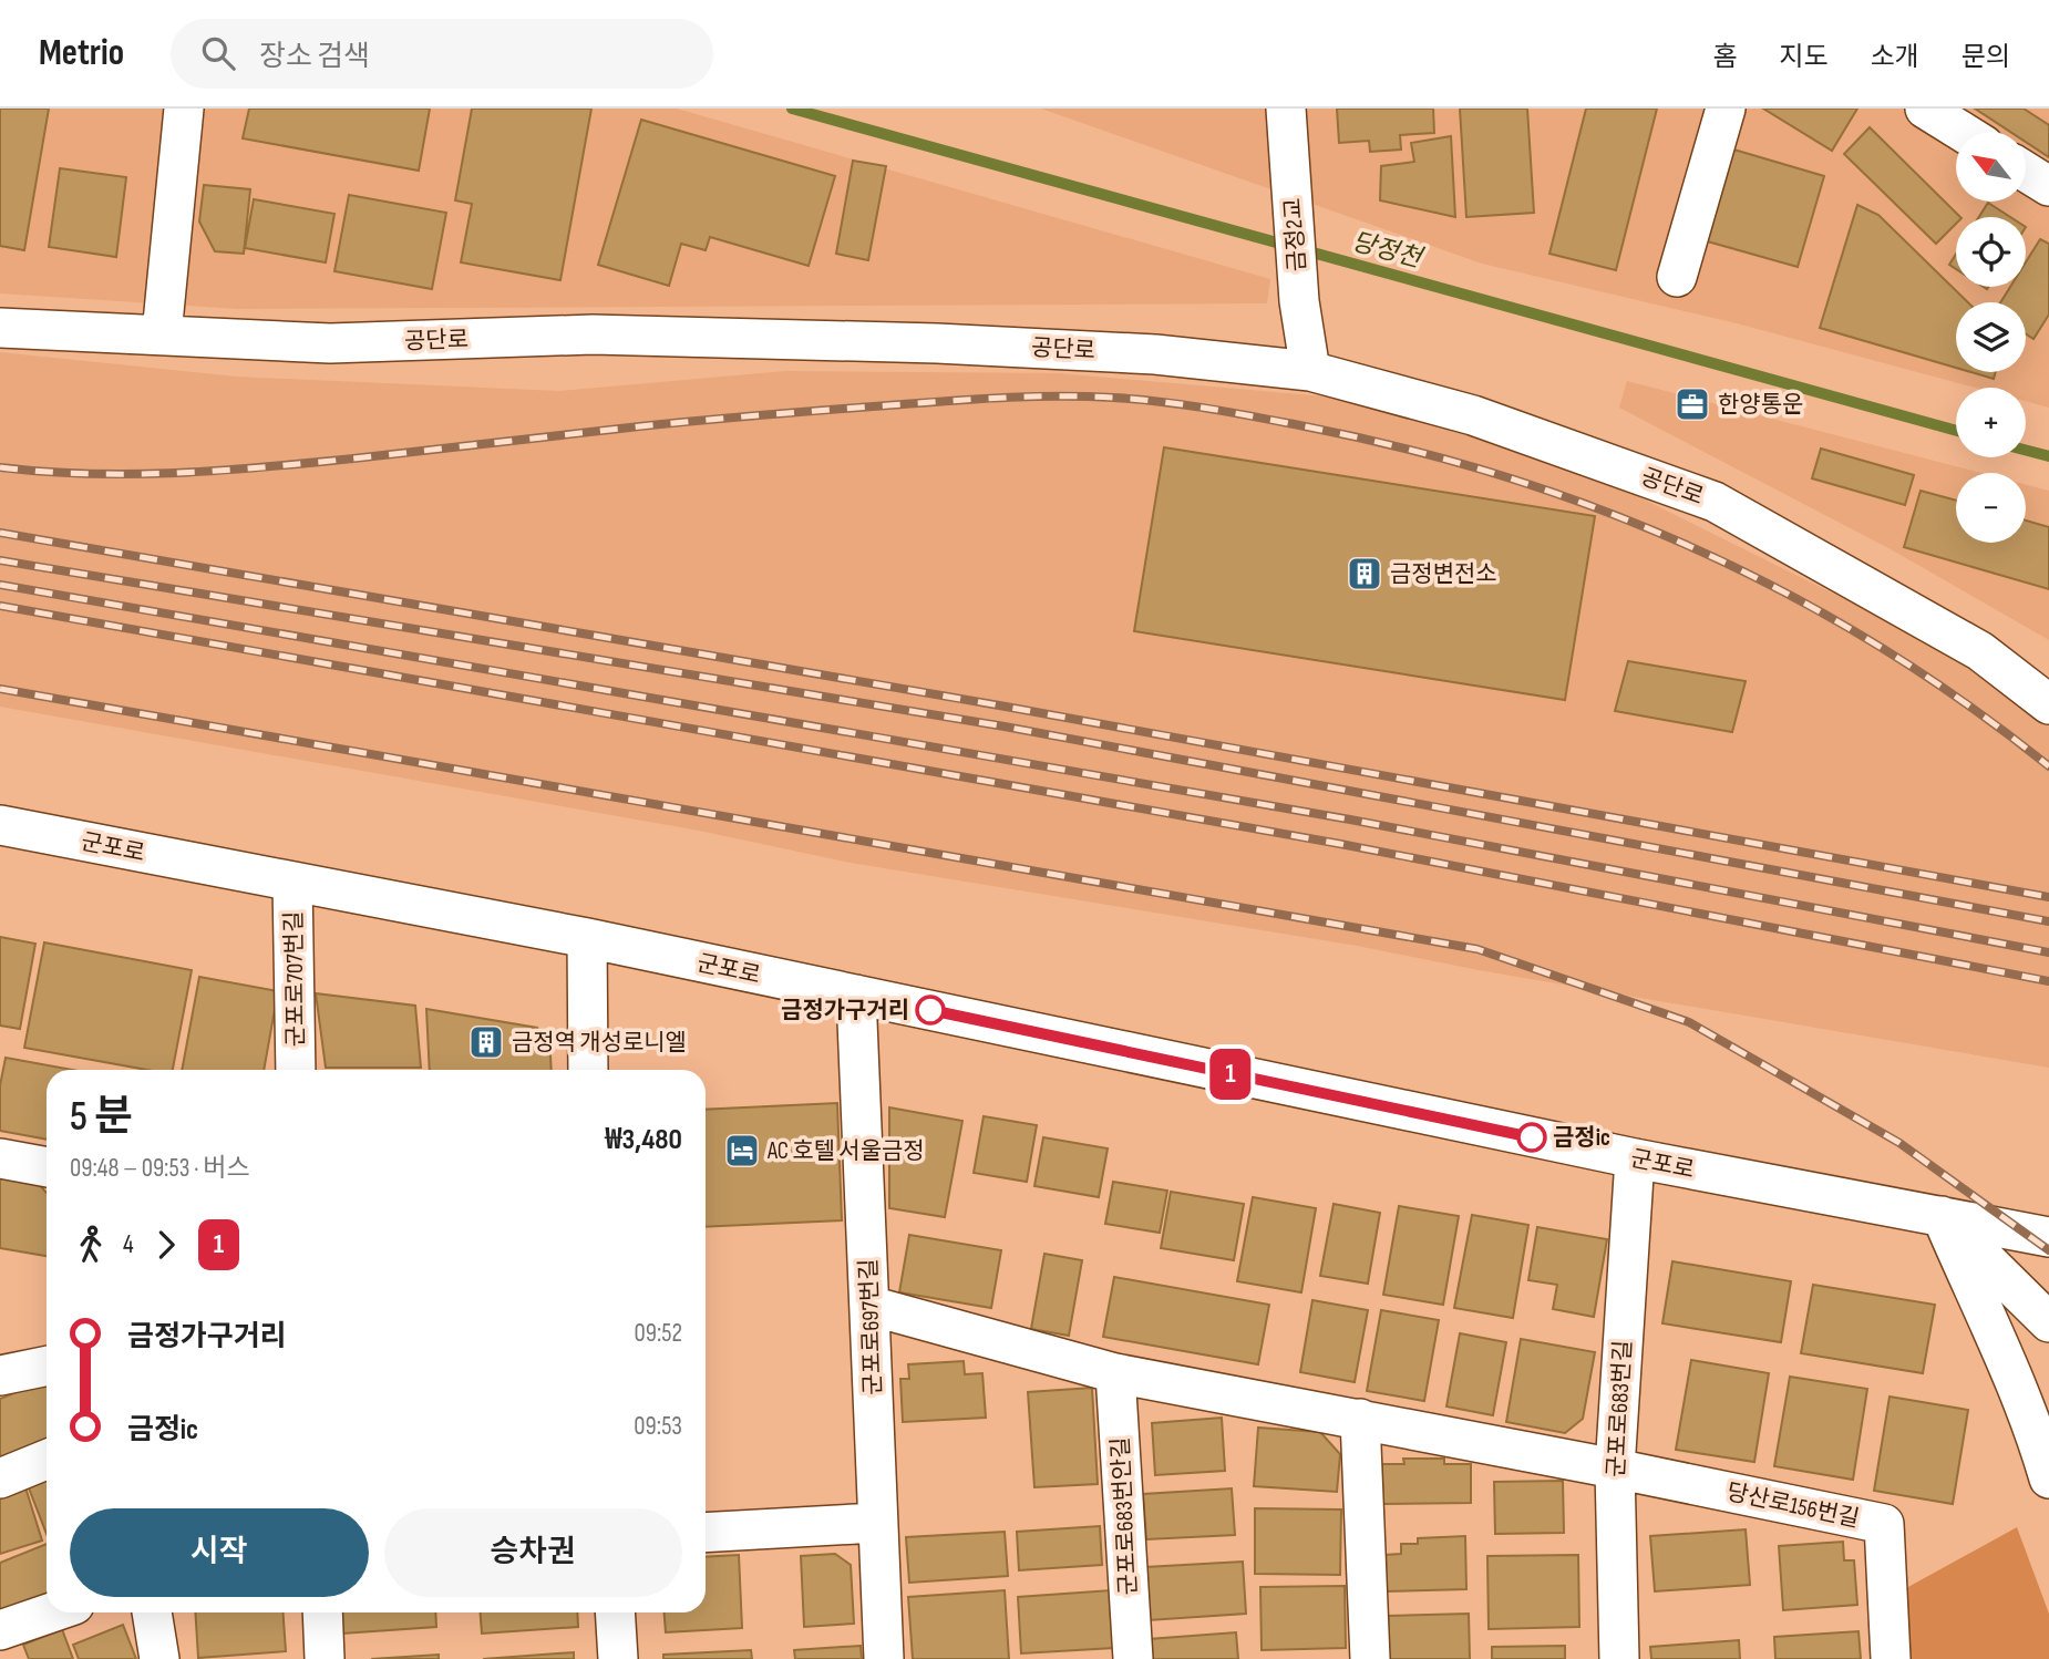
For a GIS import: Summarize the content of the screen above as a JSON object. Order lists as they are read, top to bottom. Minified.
{"streets":{"street":["금정2교","공단로","군포로","군포로707번길","군포로697번길","군포로683번길","당산로156번길","군포로683번안길"]},"crossings":[["금정2교","공단로"],["군포로","군포로707번길"],["군포로","군포로697번길"],["군포로","군포로683번길"],["군포로683번길","당산로156번길"]],"water":["당정천"],"places":{"office":["한양통운"],"building":["금정변전소","금정역 개성로니엘"],"other":["금정가구거리","금정ic"],"hotel":["AC 호텔 서울금정"]},"lines":["bus line 1"],"north":"top left","page":{"header":"Metrio","search":"장소 검색","nav":["홈","지도","소개","문의"],"on_map":"1","map_buttons":["+","−"],"heading":["5 분","09:48 – 09:53 · 버스","₩3,480"],"legs":["4","1"],"list":[{"name":"금정가구거리","value":"09:52"},{"name":"금정ic","value":"09:53"}],"buttons":["시작","승차권"]}}
